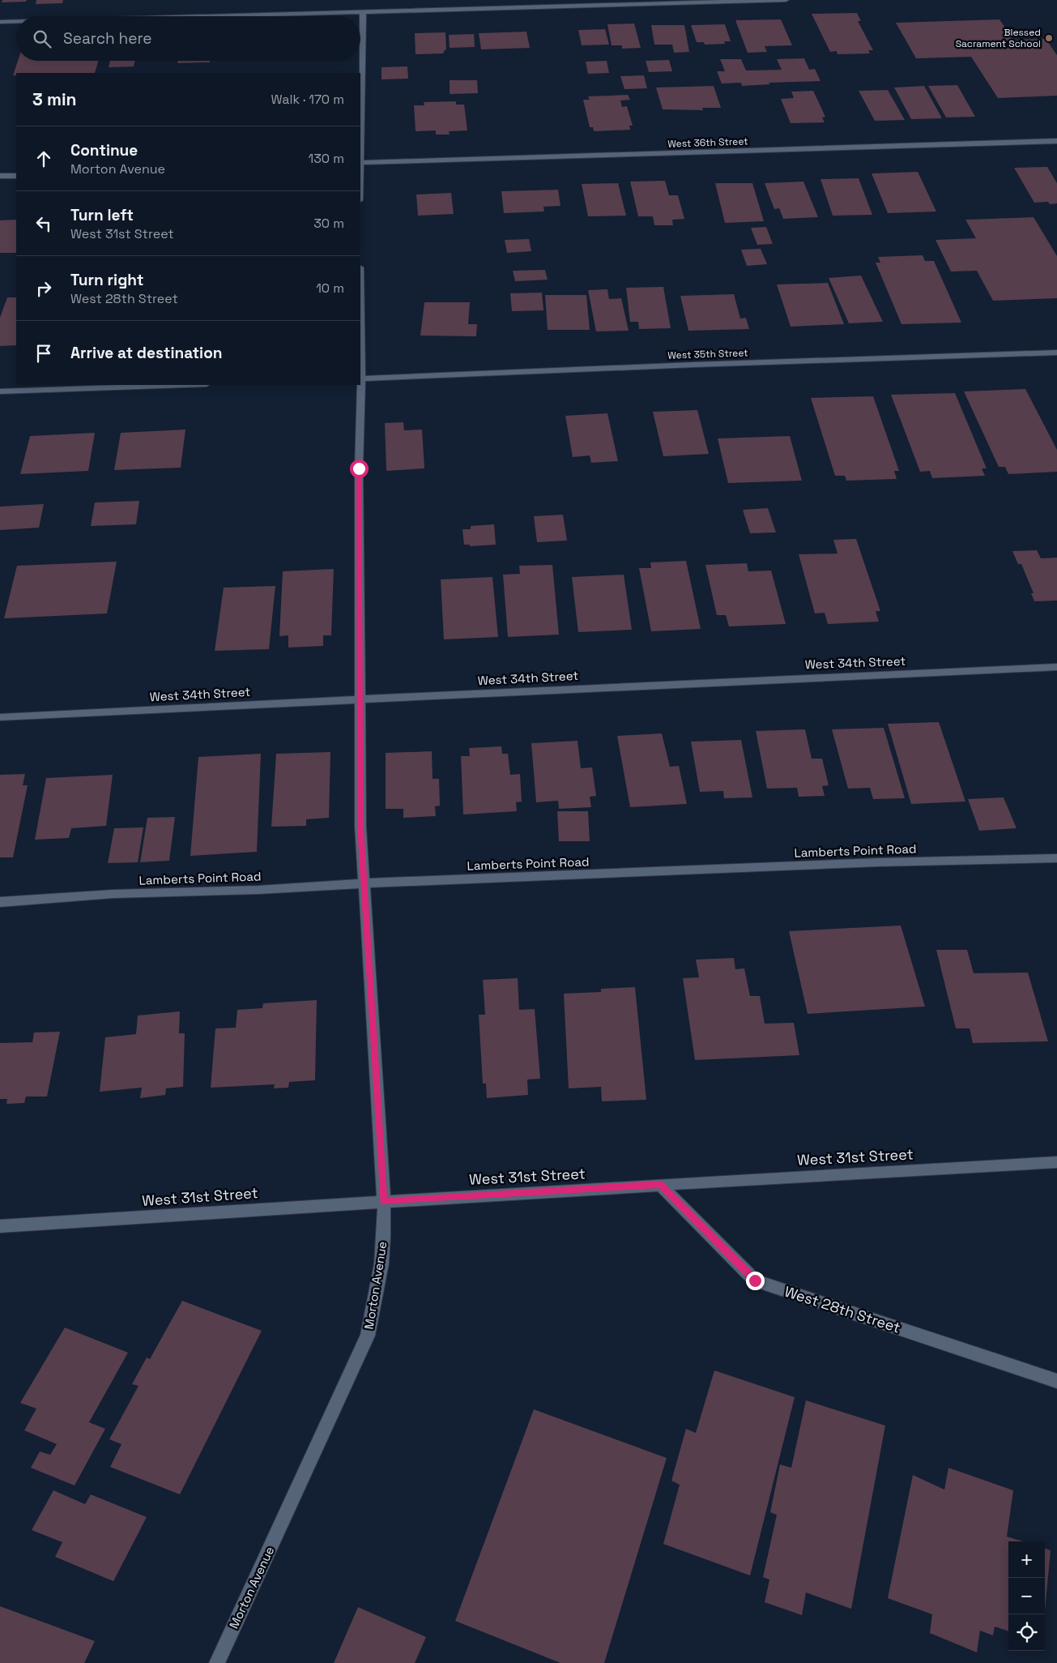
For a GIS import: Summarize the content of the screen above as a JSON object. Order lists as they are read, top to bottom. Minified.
{"streets":{"street":["West 36th Street","West 35th Street","West 34th Street","Lamberts Point Road","West 31st Street","Morton Avenue","West 28th Street"]},"crossings":[["West 34th Street","Morton Avenue"],["Lamberts Point Road","Morton Avenue"],["West 31st Street","Morton Avenue"],["West 31st Street","West 28th Street"]],"places":["Blessed Sacrament School"],"page":{"search":"Search here","heading":["3 min","Walk · 170 m"],"list":[["Continue","Morton Avenue","130 m"],["Turn left","West 31st Street","30 m"],["Turn right","West 28th Street","10 m"],"Arrive at destination"],"map_buttons":["+","−"]}}
